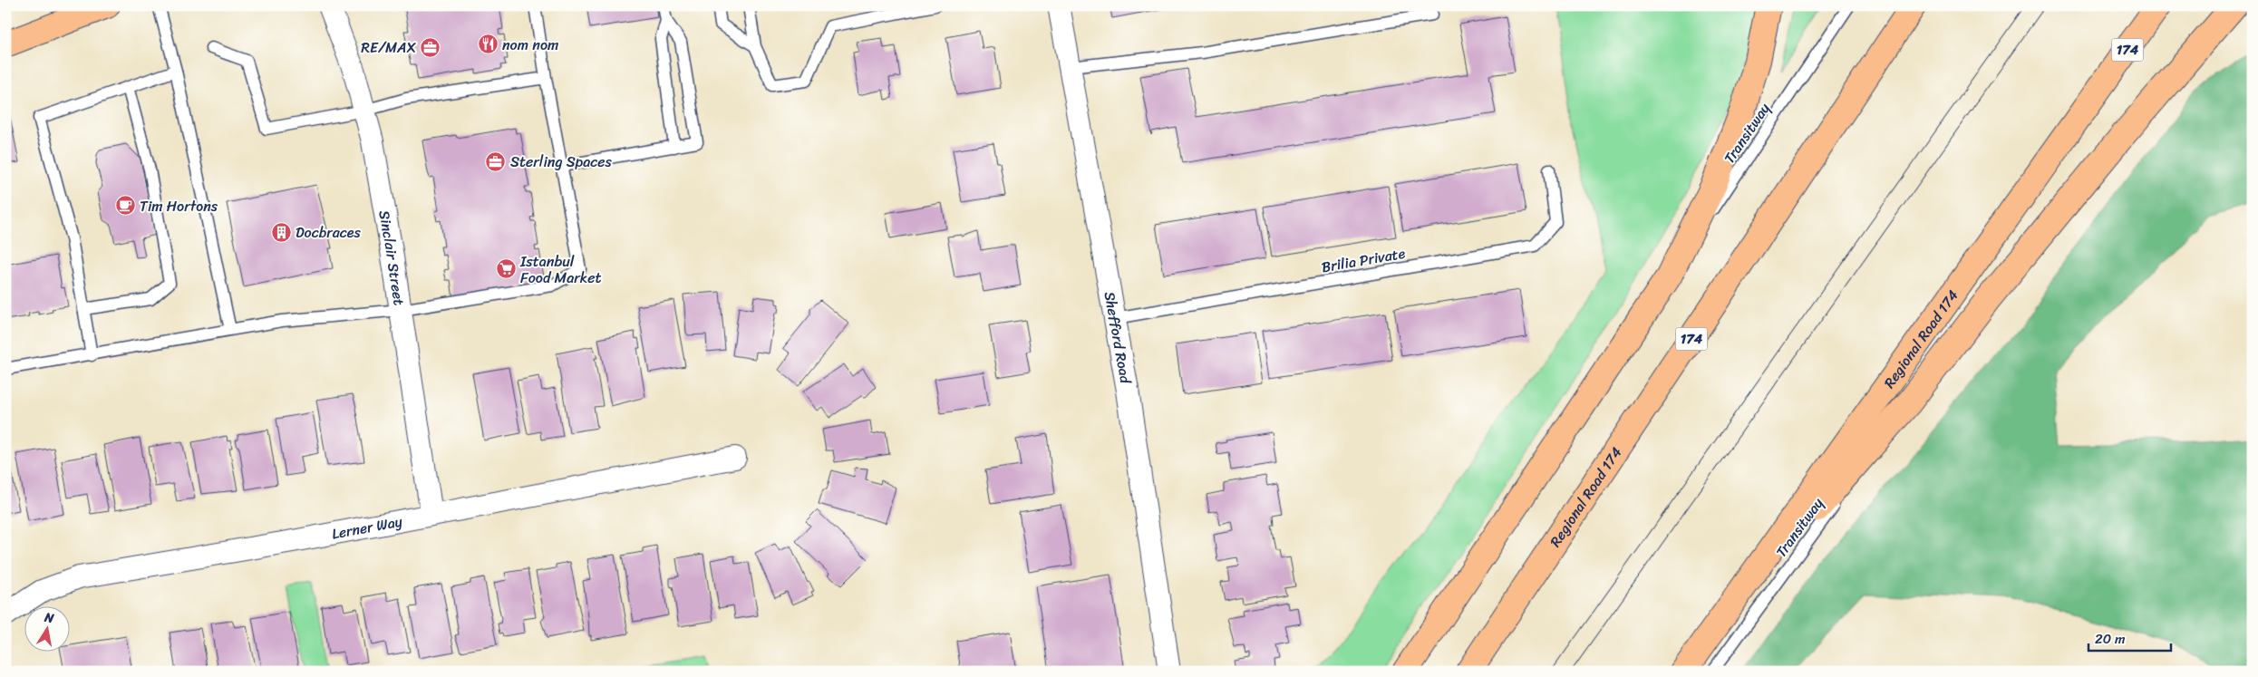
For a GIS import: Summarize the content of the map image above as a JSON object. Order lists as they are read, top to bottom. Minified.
{"streets":{"main road":["174","Regional Road 174"],"street":["Sinclair Street","Shefford Road","Lerner Way"],"lane":["Transitway","Brilia Private"]},"crossings":[["Sinclair Street","Lerner Way"],["Brilia Private","Shefford Road"]],"places":{"restaurant":["nom nom"],"office":["RE/MAX","Sterling Spaces"],"cafe":["Tim Hortons"],"building":["Docbraces"],"supermarket":["Istanbul Food Market"]},"scale_bar":"20 m","north":"top"}
